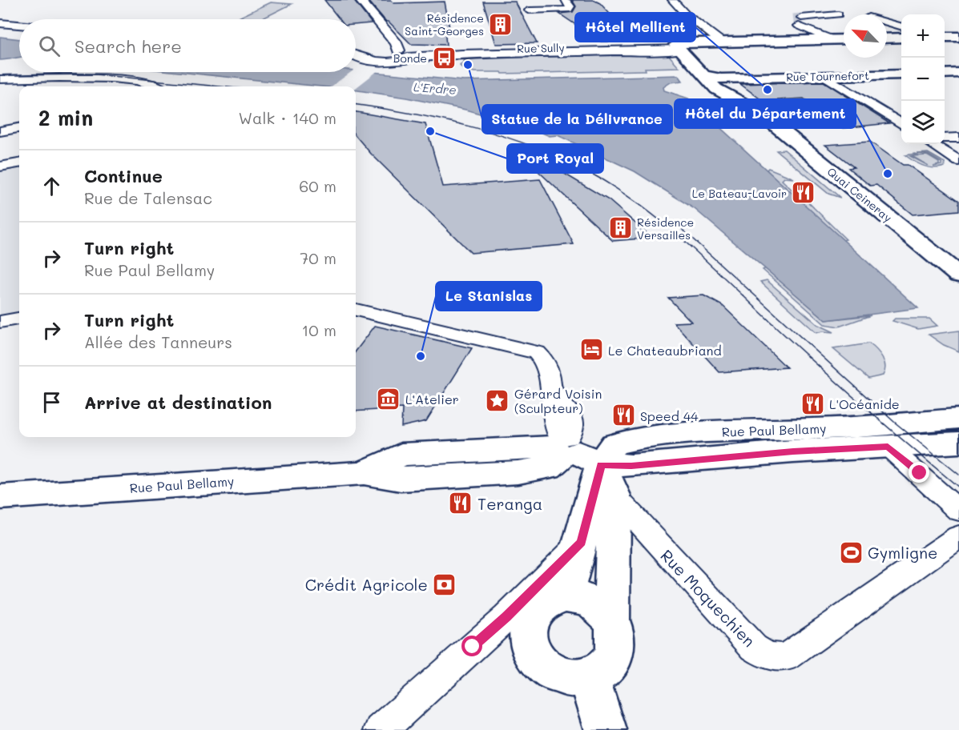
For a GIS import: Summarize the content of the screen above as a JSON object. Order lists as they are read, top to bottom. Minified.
{"streets":{"main road":["Rue Sully","Rue Tournefort","Quai Ceineray","Rue Paul Bellamy"],"street":["Rue Moquechien"]},"crossings":[["Rue Sully","Quai Ceineray"],["Rue Tournefort","Quai Ceineray"]],"water":["L'Erdre"],"places":{"building":["Résidence Saint-Georges","Résidence Versailles"],"bus stop":["Bonde"],"other":["Statue de la Délivrance","Hôtel Mellient","Port Royal","Hôtel du Département","Le Stanislas"],"restaurant":["Le Bateau-Lavoir","L'Océanide","Speed 44","Teranga"],"hotel":["Le Chateaubriand"],"museum":["L'Atelier"],"place":["Gérard Voisin (Sculpteur)"],"sports":["Gymligne"],"bank":["Crédit Agricole"]},"north":"top left","page":{"map_buttons":["+","−"],"search":"Search here","heading":["2 min","Walk · 140 m"],"list":[["Continue","Rue de Talensac","60 m"],["Turn right","Rue Paul Bellamy","70 m"],["Turn right","Allée des Tanneurs","10 m"],"Arrive at destination"]}}
